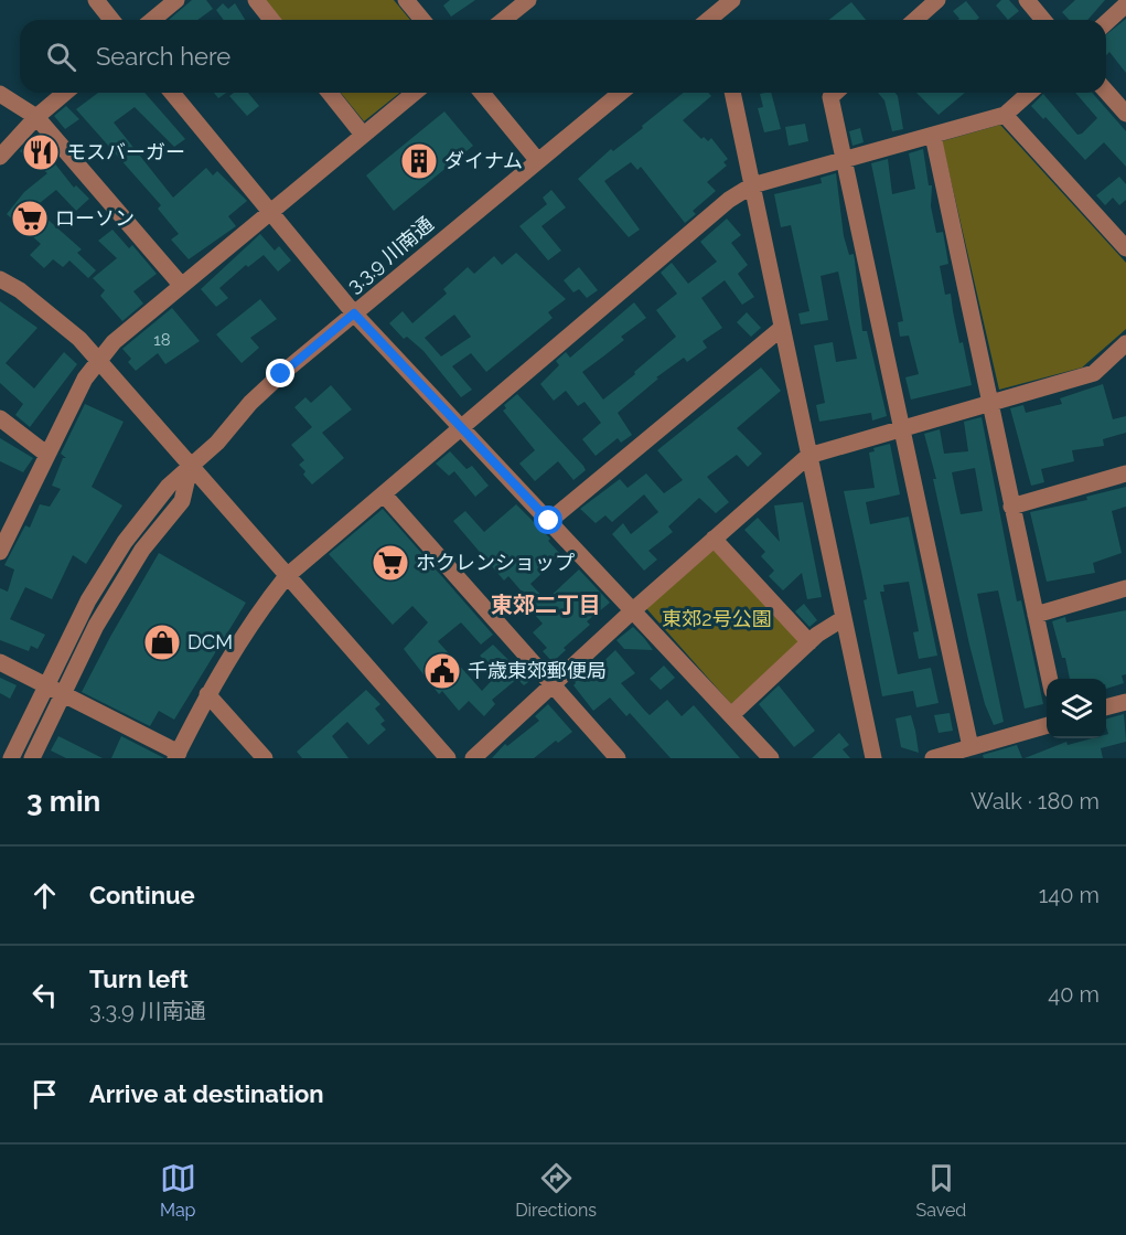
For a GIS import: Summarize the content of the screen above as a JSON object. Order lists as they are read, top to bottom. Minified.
{"streets":{"street":["3.3.9 川南通"]},"districts":["東郊二丁目"],"parks":["東郊2号公園"],"places":{"restaurant":["モスバーガー"],"building":["ダイナム"],"supermarket":["ローソン","ホクレンショップ"],"shop":["DCM"],"public building":["千歳東郊郵便局"]},"house_numbers":["18"],"page":{"search":"Search here","heading":["3 min","Walk · 180 m"],"list":[["Continue","140 m"],["Turn left","3.3.9 川南通","40 m"],"Arrive at destination"],"nav":["Map","Directions","Saved"]}}
